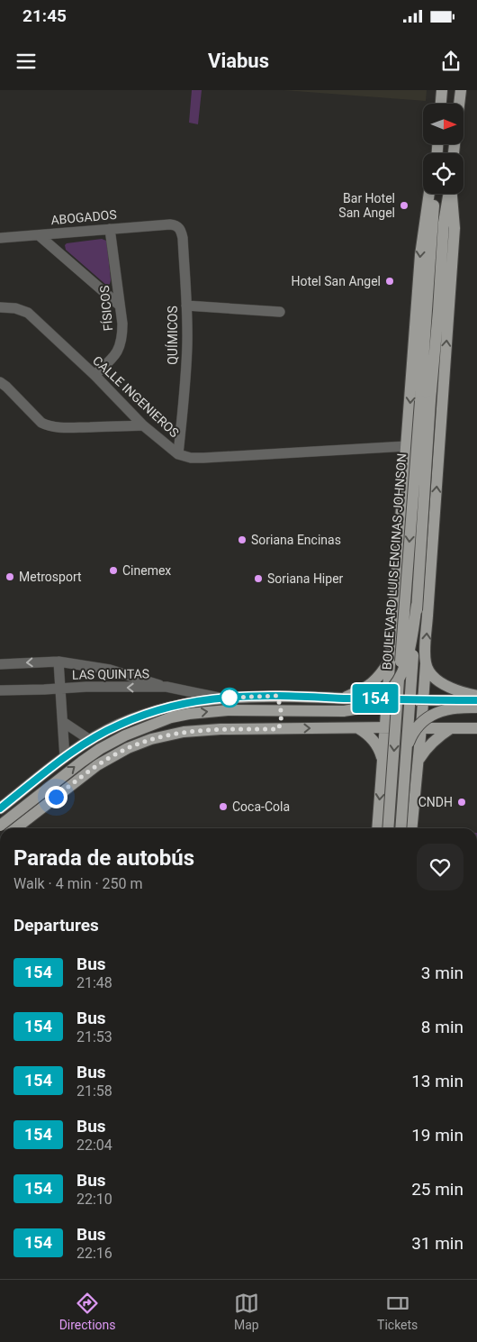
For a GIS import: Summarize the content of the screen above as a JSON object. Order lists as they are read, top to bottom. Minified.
{"streets":{"main road":["BOULEVARD LUIS ENCINAS JOHNSON"],"street":["ABOGADOS","FÍSICOS","QUÍMICOS","CALLE INGENIEROS","LAS QUINTAS"]},"crossings":[["ABOGADOS","FÍSICOS"],["ABOGADOS","QUÍMICOS"],["FÍSICOS","CALLE INGENIEROS"],["QUÍMICOS","CALLE INGENIEROS"]],"places":["Bar Hotel San Angel","Hotel San Angel","Soriana Encinas","Cinemex","Metrosport","Soriana Hiper","CNDH","Coca-Cola"],"lines":["bus line 154"],"north":"right","page":{"status":"21:45","header":"Viabus","on_map":"154","heading":[["Parada de autobús","Walk · 4 min · 250 m"],"Departures"],"list":[{"mark":"154","name":"Bus","note":"21:48","value":"3 min"},{"mark":"154","name":"Bus","note":"21:53","value":"8 min"},{"mark":"154","name":"Bus","note":"21:58","value":"13 min"},{"mark":"154","name":"Bus","note":"22:04","value":"19 min"},{"mark":"154","name":"Bus","note":"22:10","value":"25 min"},{"mark":"154","name":"Bus","note":"22:16","value":"31 min"}],"tabs":["Directions","Map","Tickets"]}}
